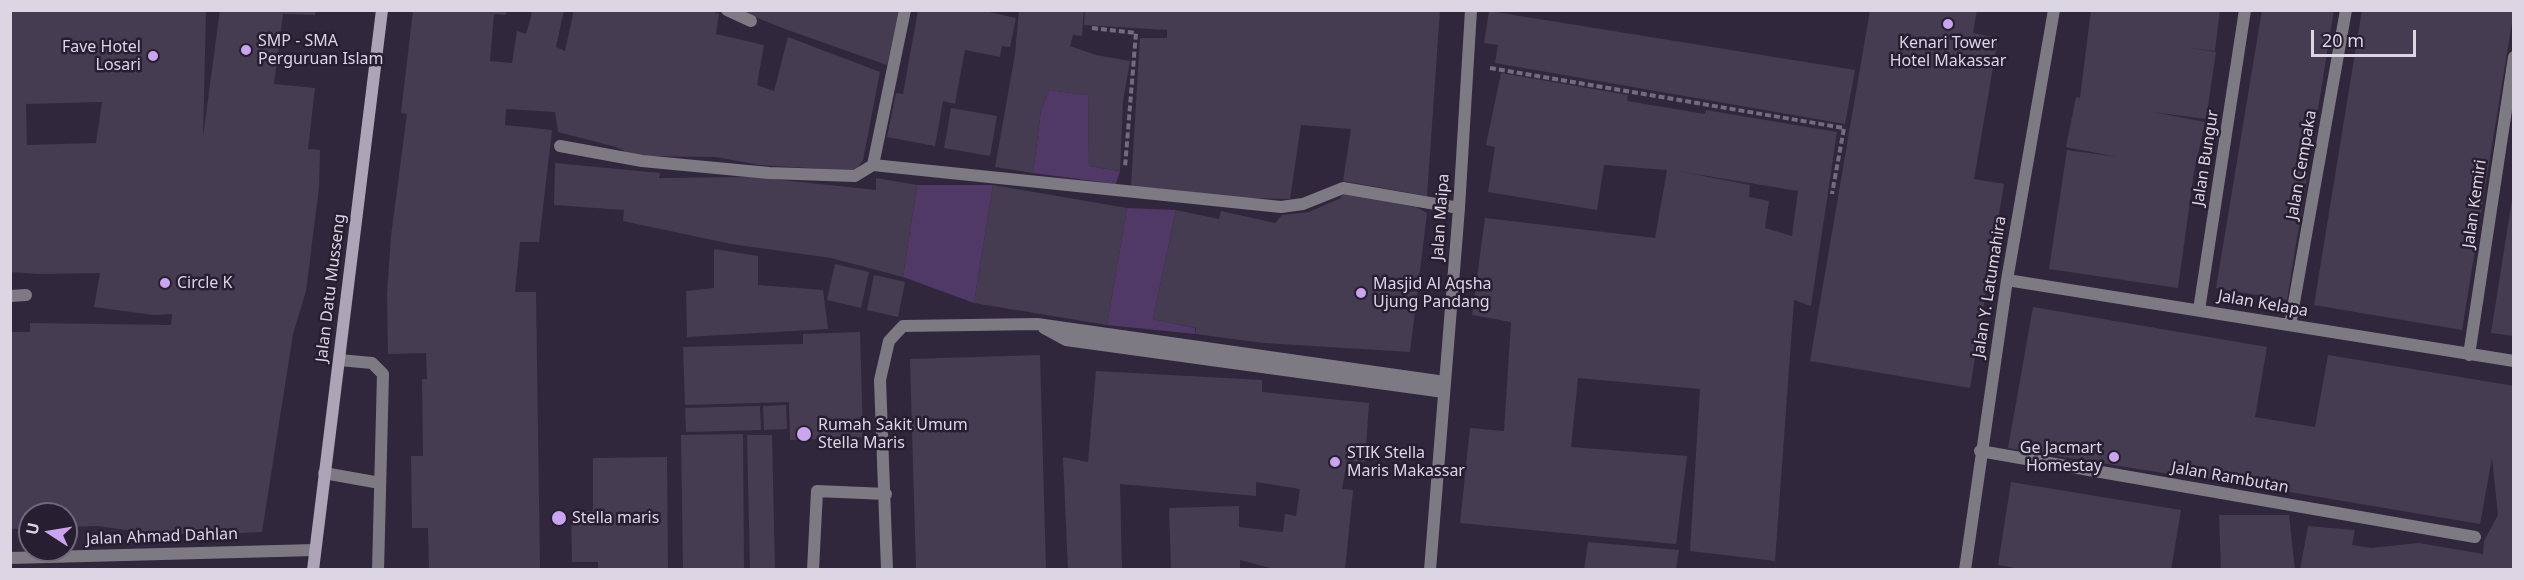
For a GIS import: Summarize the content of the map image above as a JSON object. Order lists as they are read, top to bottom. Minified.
{"streets":{"street":["Jalan Bungur","Jalan Cempaka","Jalan Kemiri","Jalan Maipa","Jalan Y. Latumahira","Jalan Datu Musseng","Jalan Kelapa","Jalan Rambutan","Jalan Ahmad Dahlan"]},"crossings":[["Jalan Bungur","Jalan Kelapa"],["Jalan Cempaka","Jalan Kelapa"],["Jalan Kemiri","Jalan Kelapa"],["Jalan Y. Latumahira","Jalan Kelapa"],["Jalan Y. Latumahira","Jalan Rambutan"],["Jalan Datu Musseng","Jalan Ahmad Dahlan"]],"places":["Kenari Tower Hotel Makassar","SMP - SMA Perguruan Islam","Fave Hotel Losari","Circle K","Masjid Al Aqsha Ujung Pandang","Rumah Sakit Umum Stella Maris","Ge Jacmart Homestay","STIK Stella Maris Makassar","Stella maris"],"scale_bar":"20 m","north":"left"}
